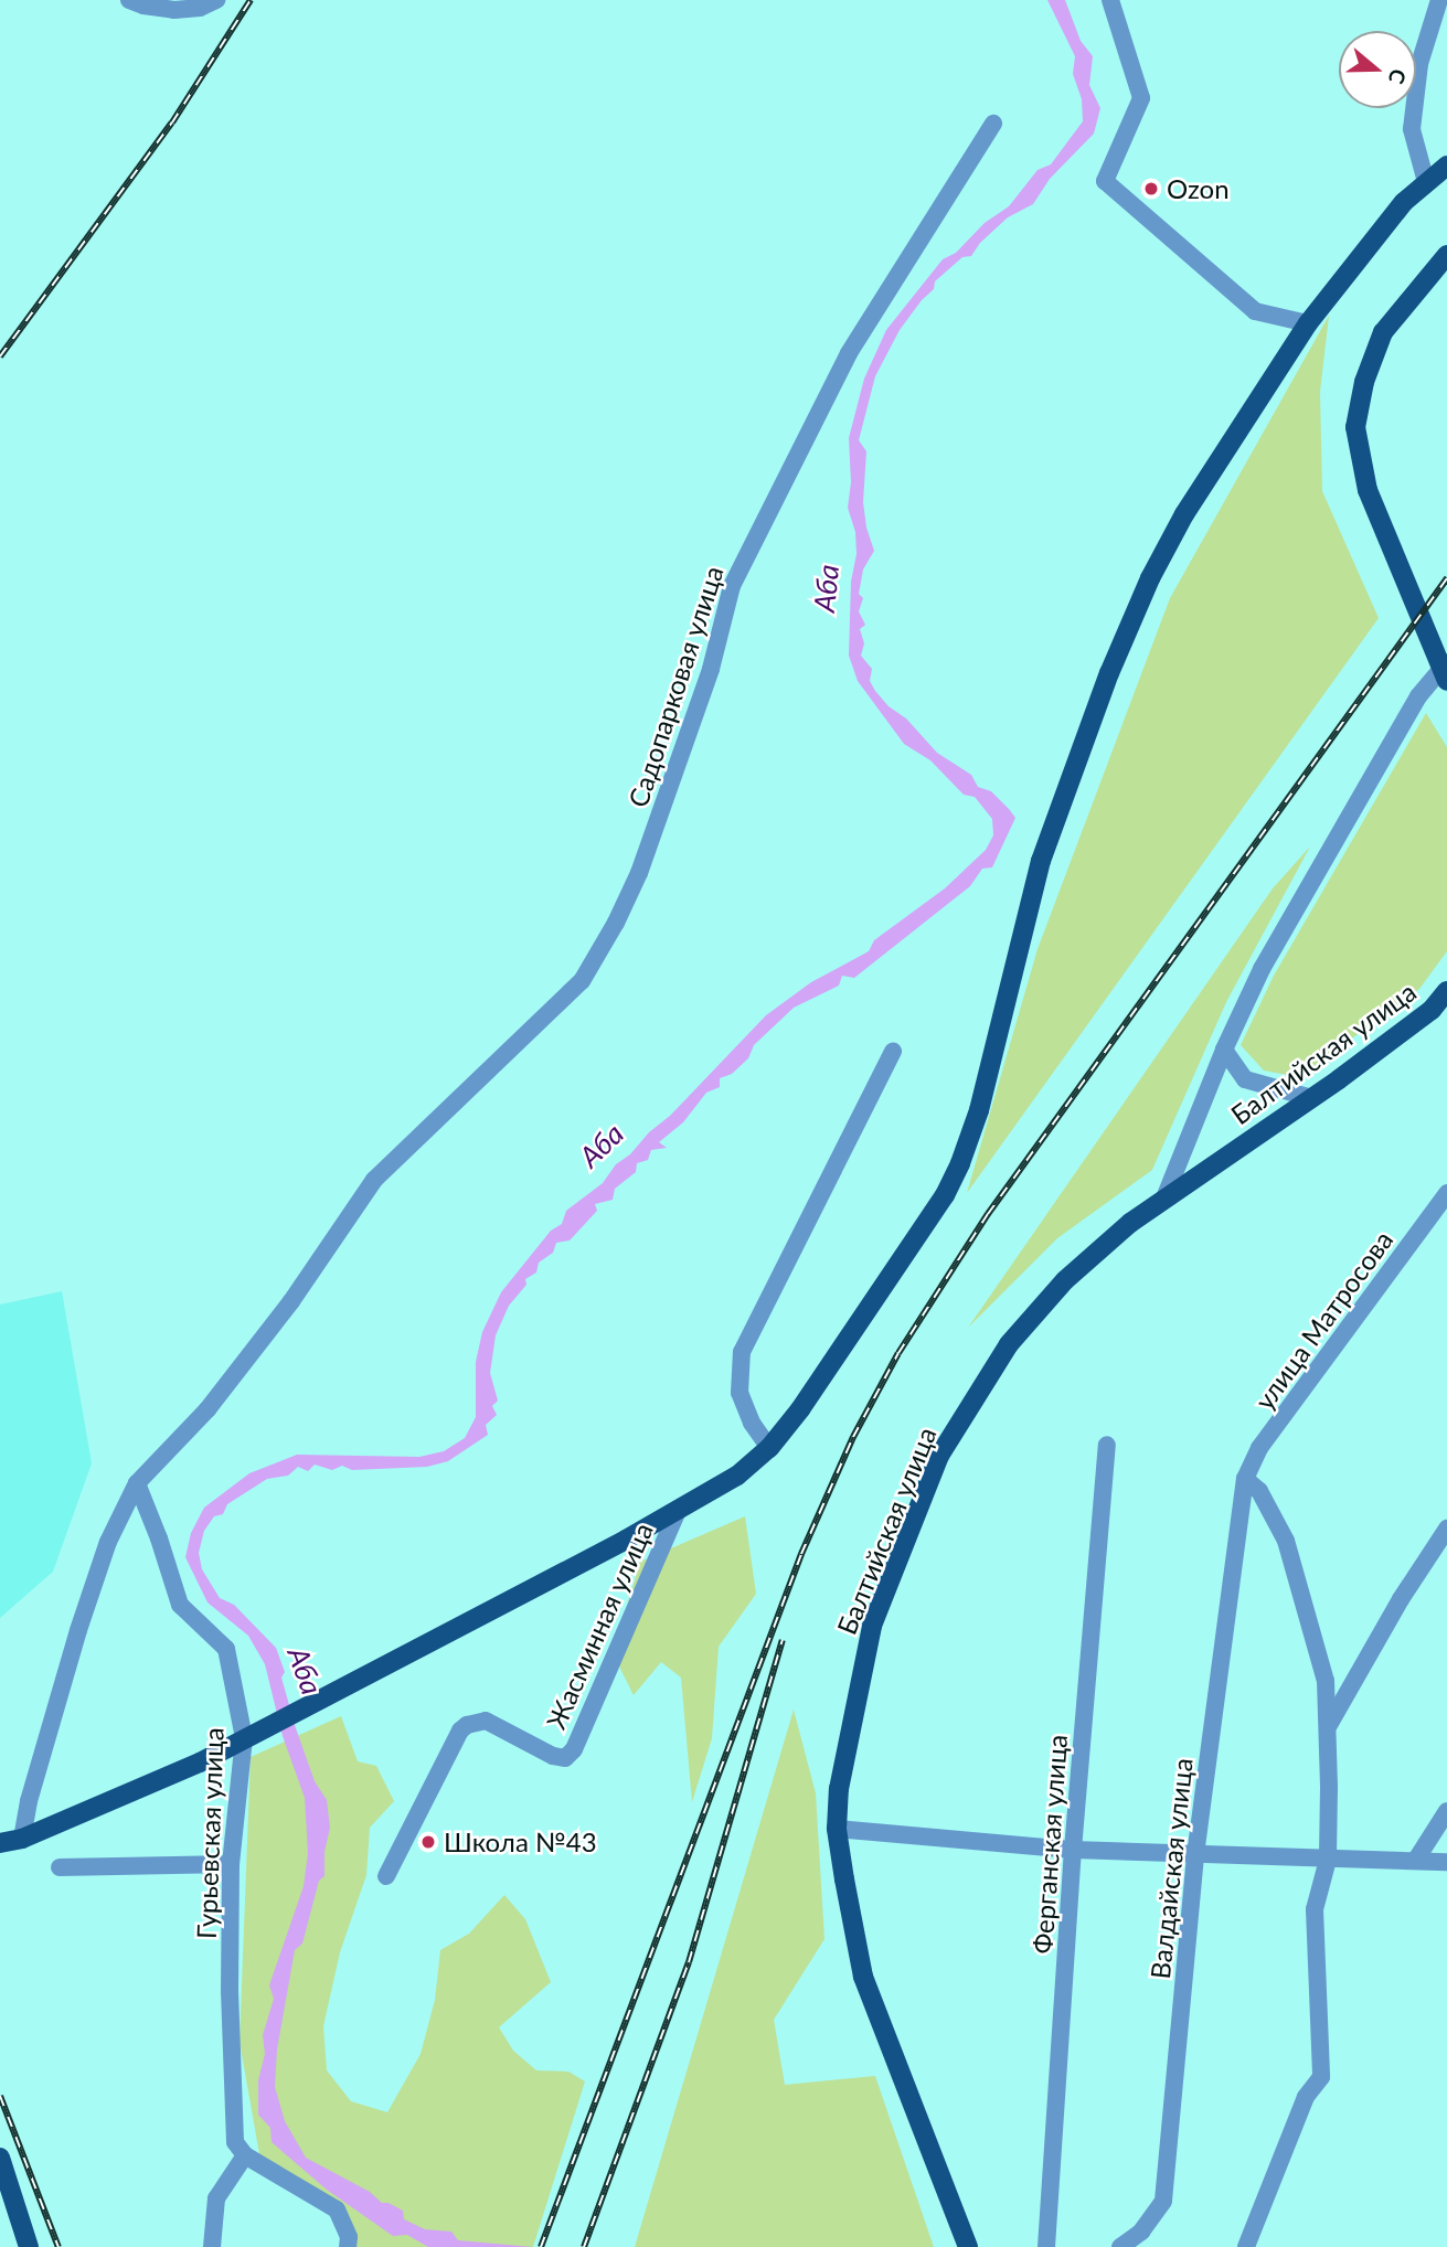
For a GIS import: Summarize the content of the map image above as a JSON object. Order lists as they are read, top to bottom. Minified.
{"streets":{"main road":["Балтийская улица"],"street":["Садопарковая улица","улица Матросова","Жасминная улица","Гурьевская улица","Ферганская улица","Валдайская улица"]},"crossings":[["Садопарковая улица","Гурьевская улица"],["улица Матросова","Валдайская улица"]],"water":["Аба"],"places":["Ozon","Школа №43"],"north":"right"}
